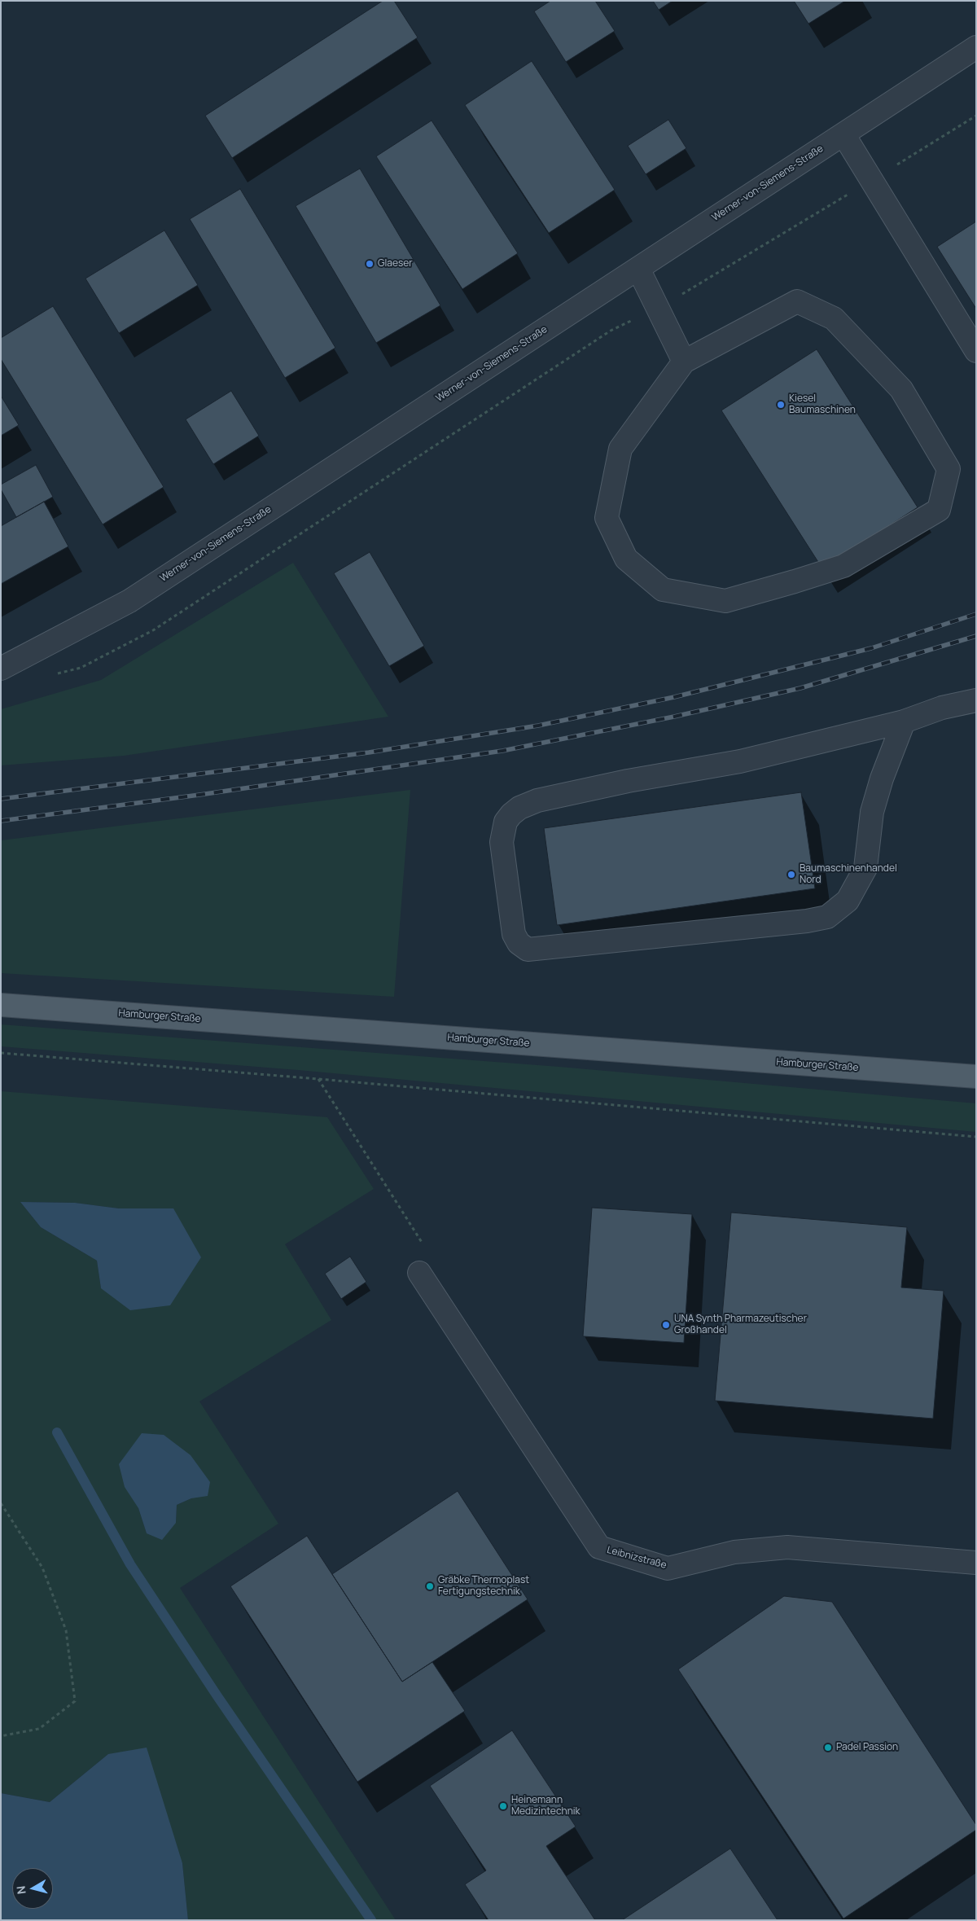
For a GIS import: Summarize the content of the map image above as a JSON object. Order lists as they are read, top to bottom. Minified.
{"streets":{"main road":["Hamburger Straße"],"street":["Werner-von-Siemens-Straße","Leibnizstraße"]},"places":["Glaeser","Kiesel Baumaschinen","Baumaschinenhandel Nord","UNA Synth Pharmazeutischer Großhandel","Gräbke Thermoplast Fertigungstechnik","Padel Passion","Heinemann Medizintechnik"],"north":"left"}
